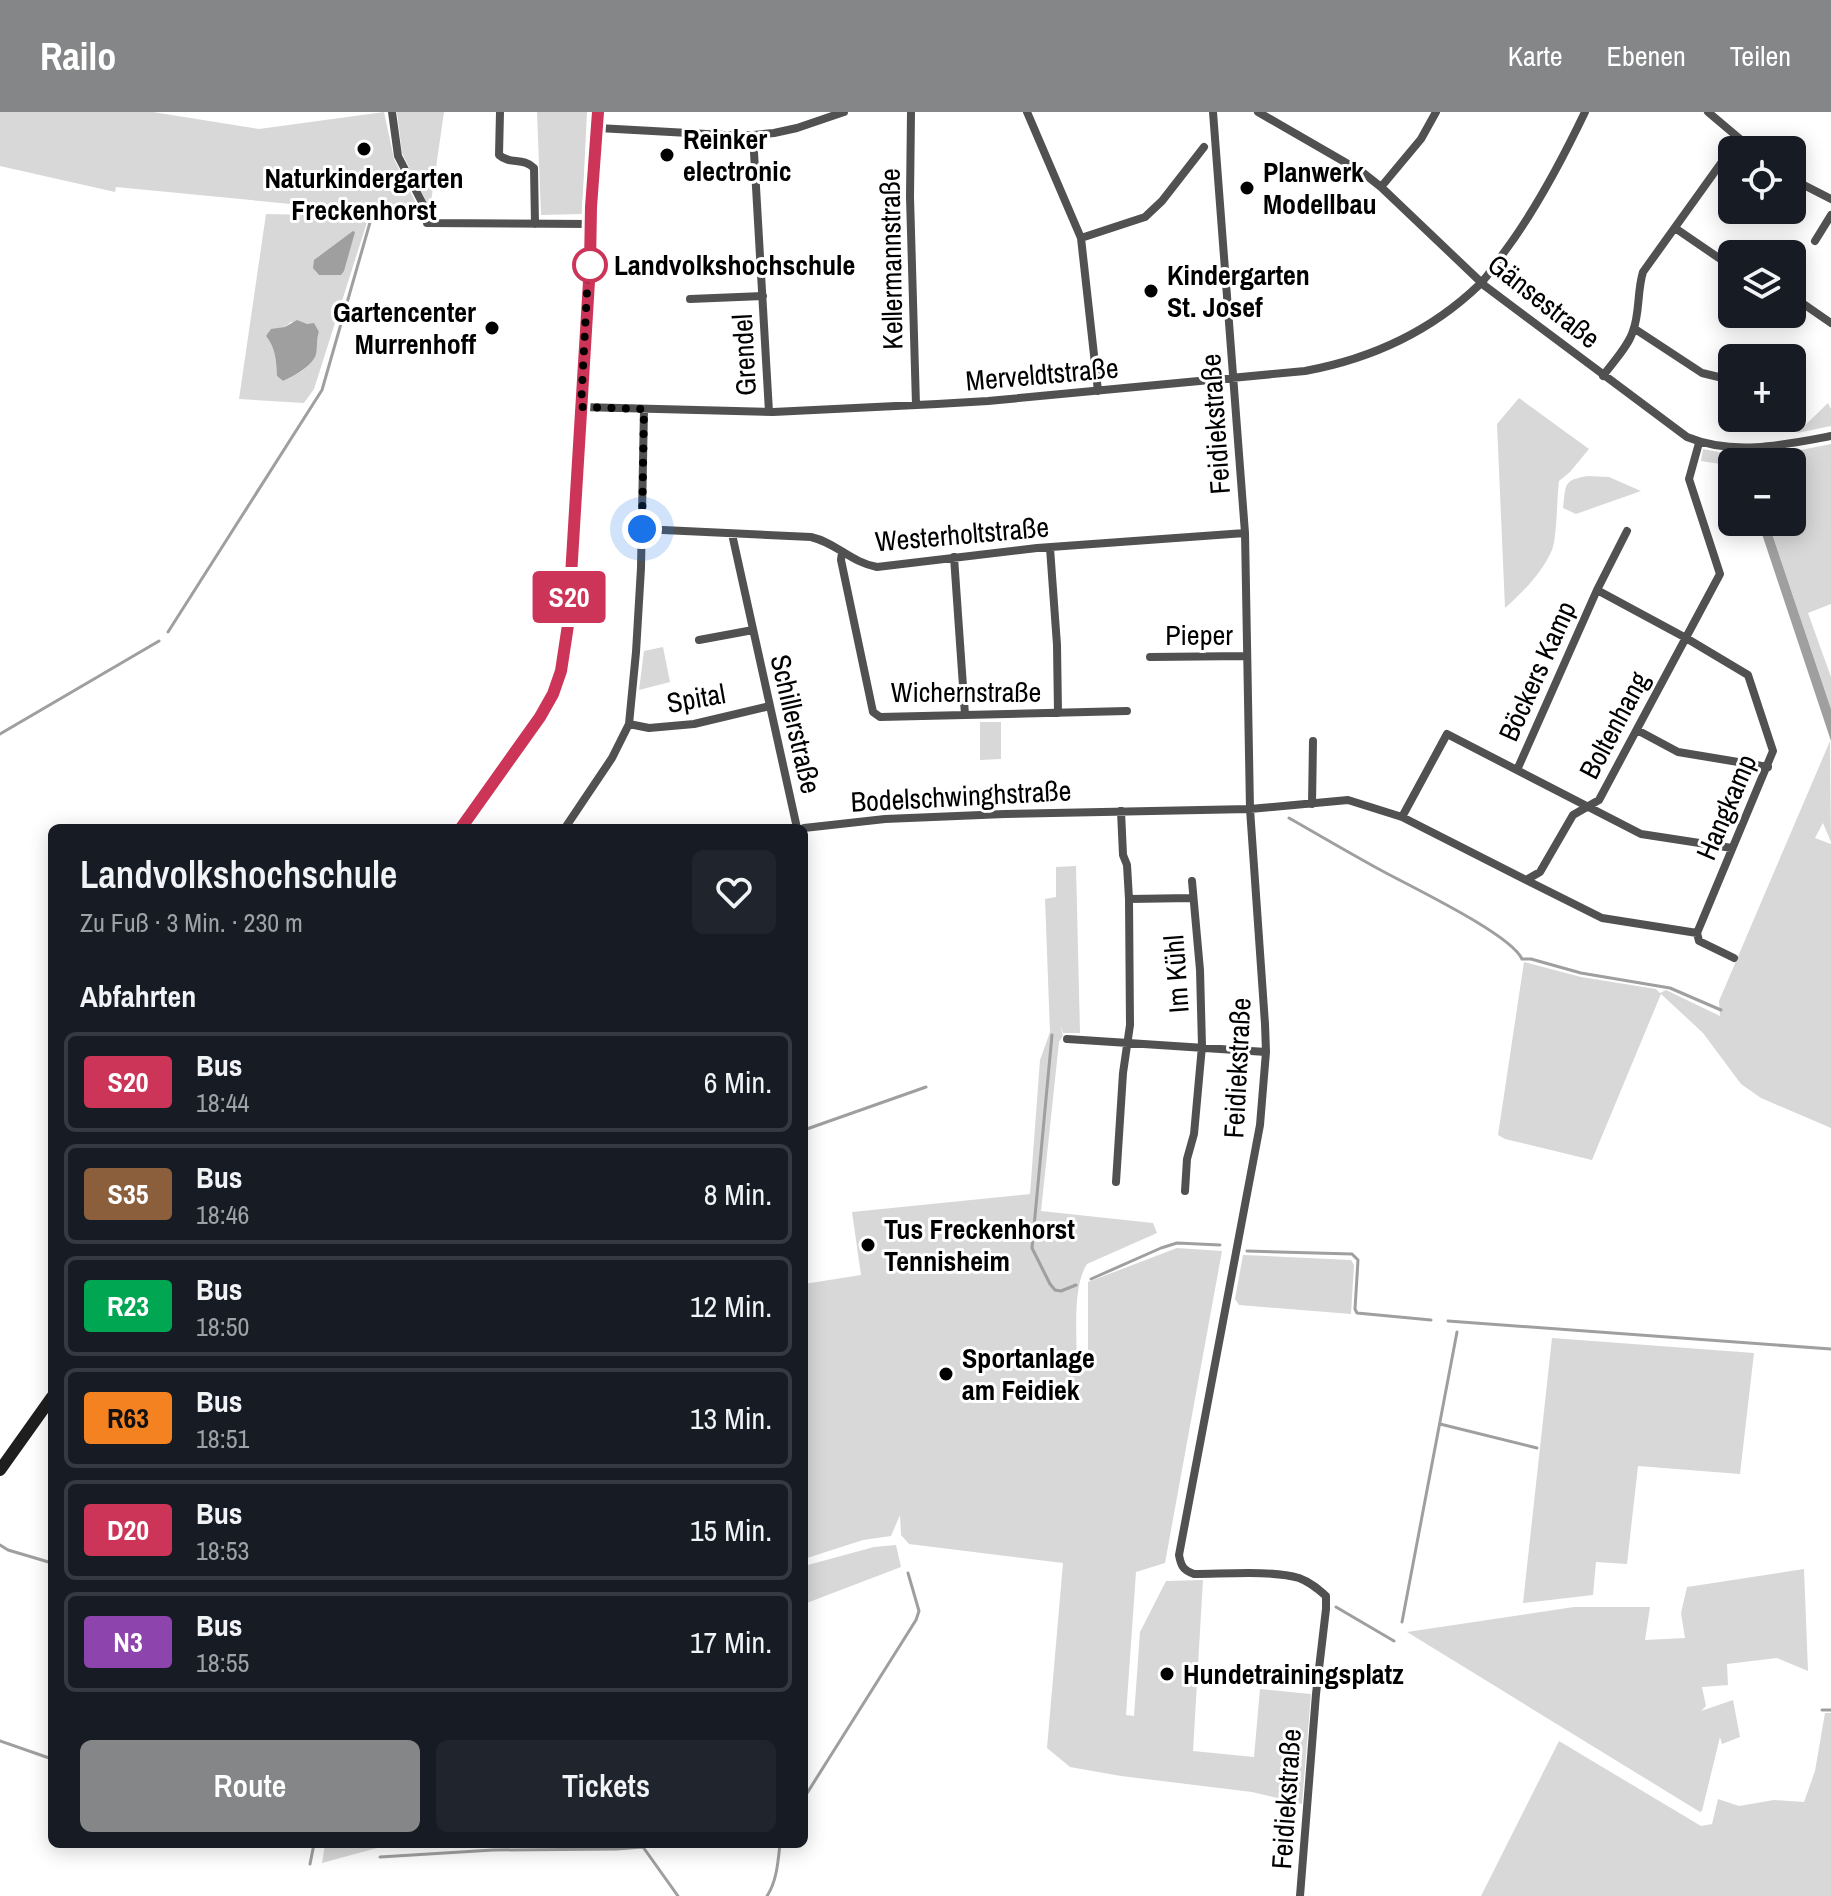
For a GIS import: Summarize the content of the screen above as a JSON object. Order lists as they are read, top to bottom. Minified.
{"streets":{"street":["Kellermannstraße","Gänsestraße","Grendel","Merveldtstraße","Feidiekstraße","Westerholtstraße","Pieper","Böckers Kamp","Wichernstraße","Spital","Schillerstraße","Boltenhang","Bodelschwinghstraße","Hangkamp","Im Kühl"]},"crossings":[["Kellermannstraße","Merveldtstraße"],["Gänsestraße","Merveldtstraße"],["Gänsestraße","Boltenhang"],["Grendel","Merveldtstraße"],["Merveldtstraße","Feidiekstraße"],["Feidiekstraße","Westerholtstraße"],["Feidiekstraße","Pieper"],["Feidiekstraße","Bodelschwinghstraße"],["Feidiekstraße","Im Kühl"],["Westerholtstraße","Wichernstraße"],["Westerholtstraße","Schillerstraße"],["Böckers Kamp","Boltenhang"],["Böckers Kamp","Hangkamp"],["Spital","Schillerstraße"],["Boltenhang","Hangkamp"],["Bodelschwinghstraße","Im Kühl"]],"places":["Naturkindergarten Freckenhorst","Reinker electronic","Planwerk Modellbau","Landvolkshochschule","Kindergarten St. Josef","Gartencenter Murrenhoff","Tus Freckenhorst Tennisheim","Sportanlage am Feidiek","Hundetrainingsplatz"],"lines":["bus line S20"],"page":{"header":"Railo","nav":["Karte","Ebenen","Teilen"],"on_map":"S20","map_buttons":["+","−"],"heading":[["Landvolkshochschule","Zu Fuß · 3 Min. · 230 m"],"Abfahrten"],"list":[{"mark":"S20","name":"Bus","note":"18:44","value":"6 Min."},{"mark":"S35","name":"Bus","note":"18:46","value":"8 Min."},{"mark":"R23","name":"Bus","note":"18:50","value":"12 Min."},{"mark":"R63","name":"Bus","note":"18:51","value":"13 Min."},{"mark":"D20","name":"Bus","note":"18:53","value":"15 Min."},{"mark":"N3","name":"Bus","note":"18:55","value":"17 Min."}],"buttons":["Route","Tickets"]}}
